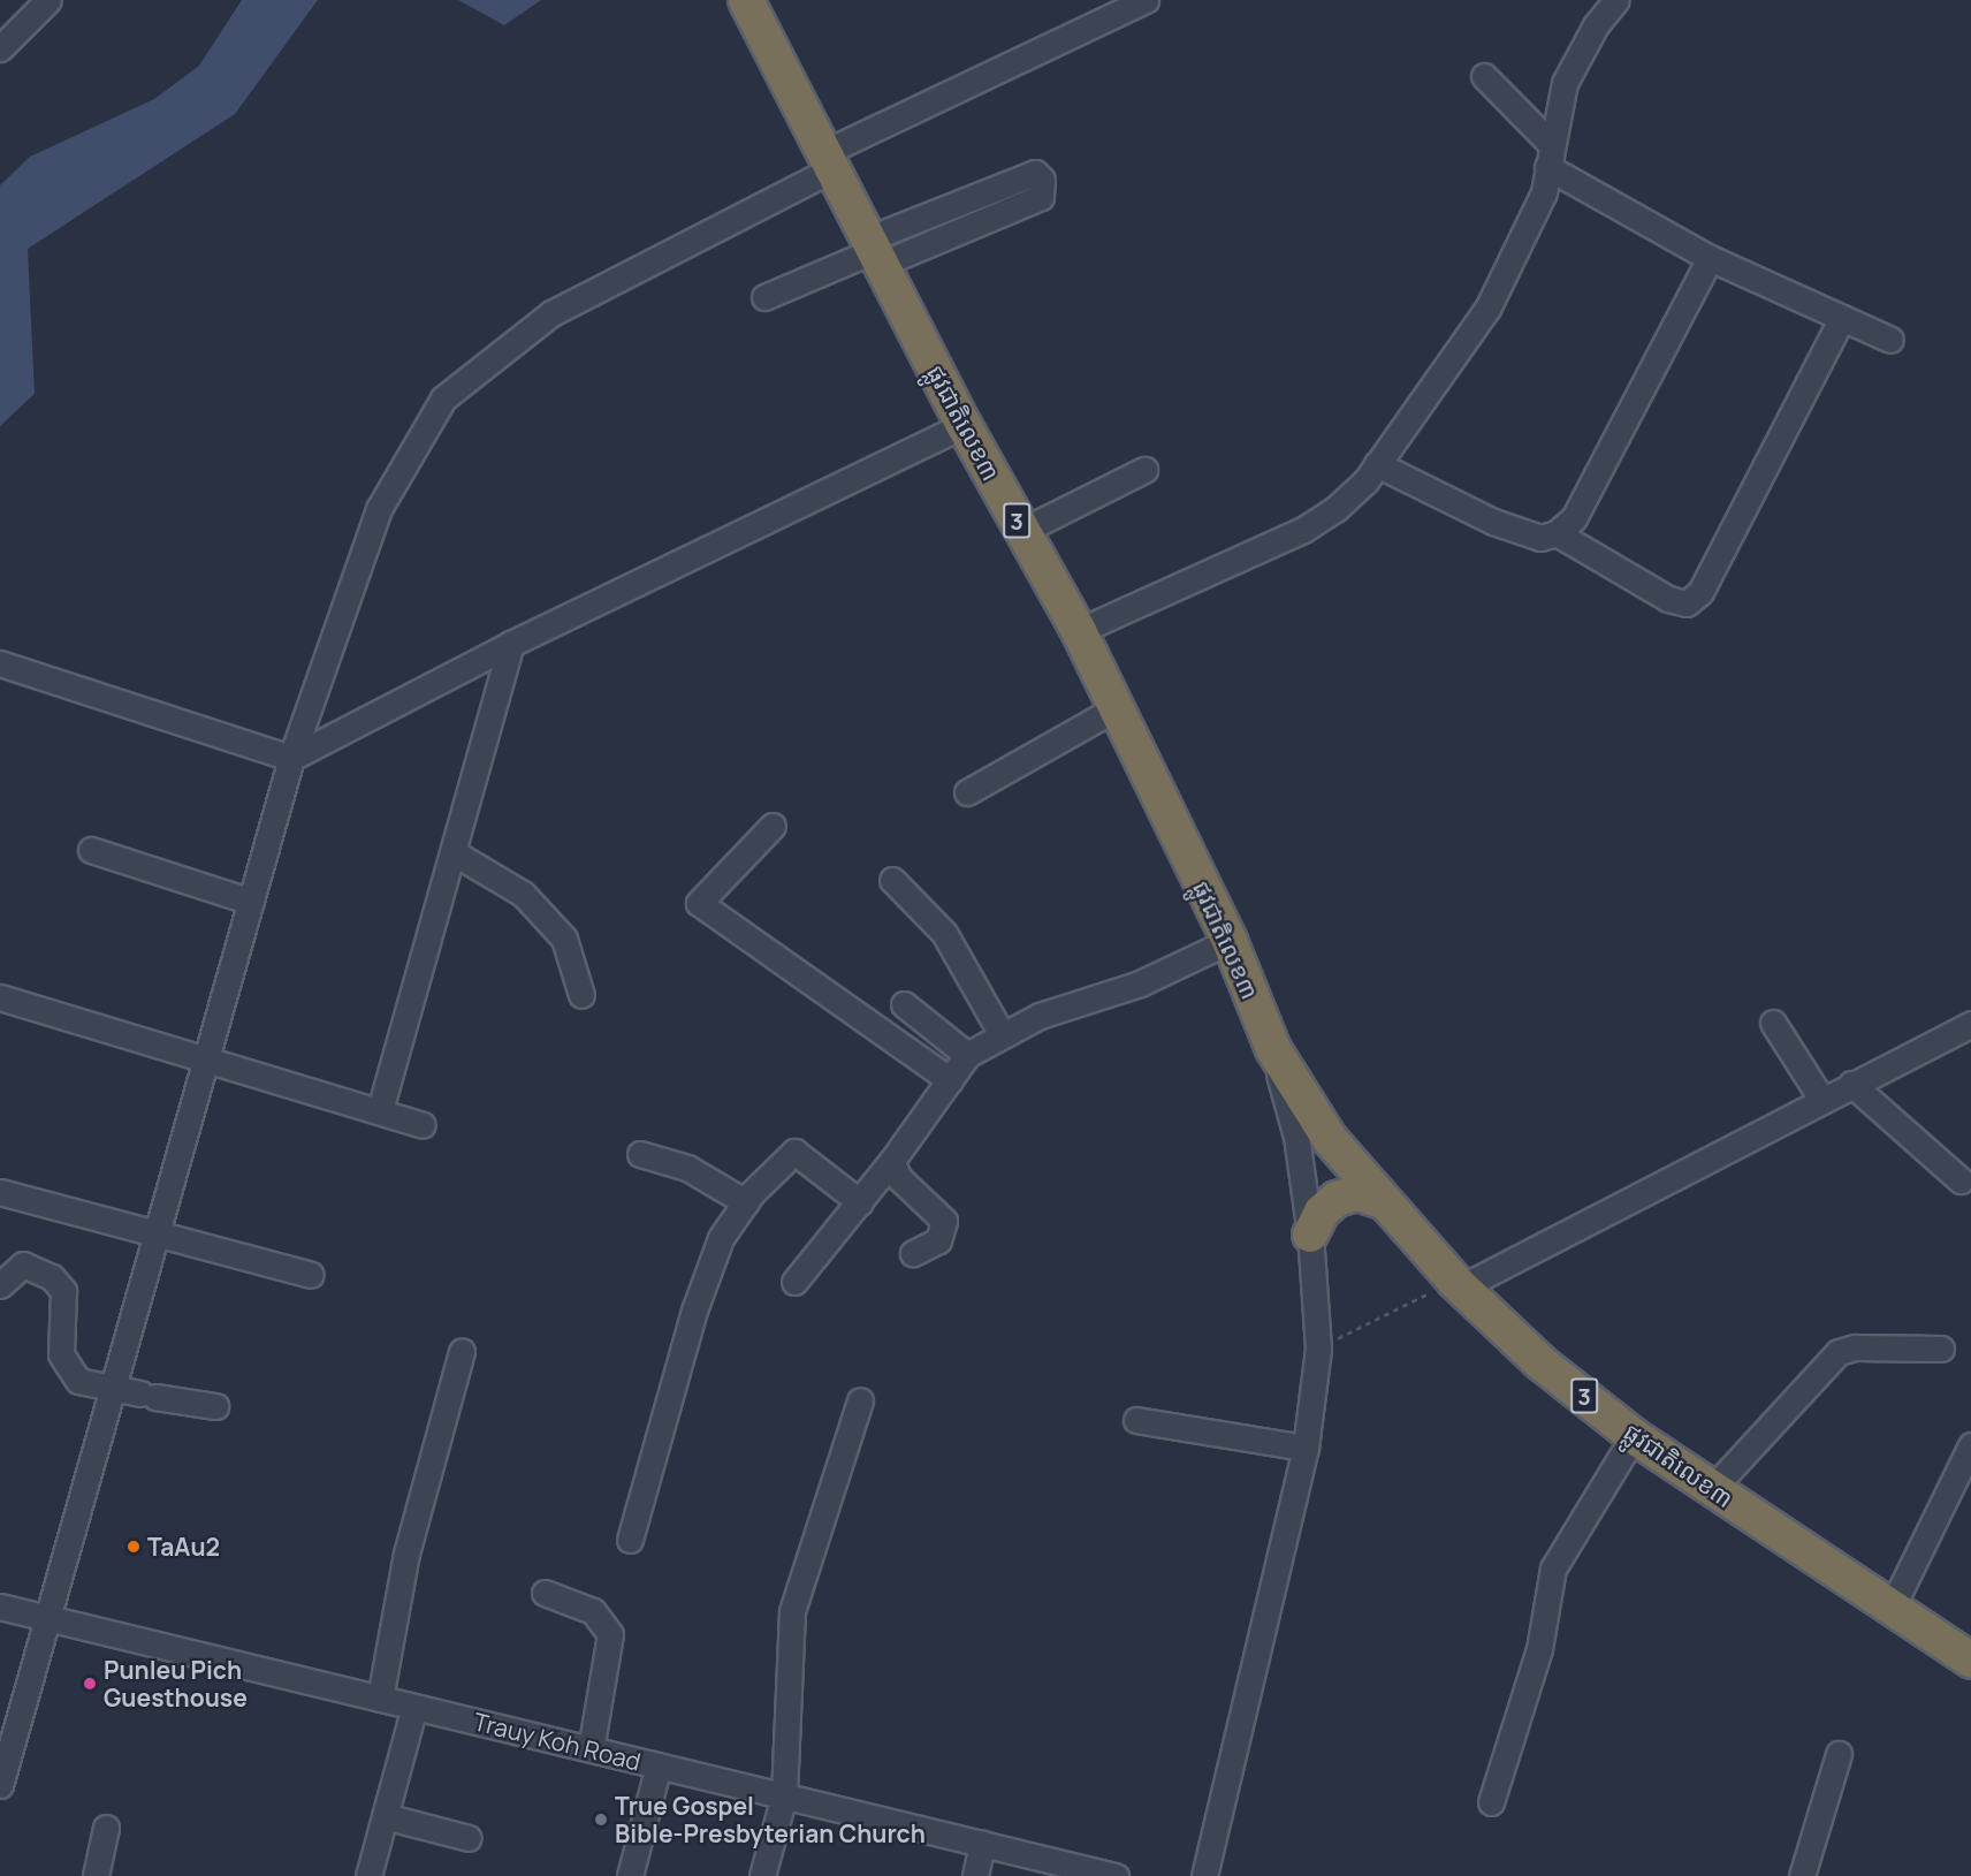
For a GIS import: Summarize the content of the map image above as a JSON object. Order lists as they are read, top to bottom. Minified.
{"streets":{"highway":["ផ្លូវជាតិលេខ៣","3"],"street":["Trauy Koh Road"]},"places":["TaAu2","Punleu Pich Guesthouse","True Gospel Bible-Presbyterian Church"]}
